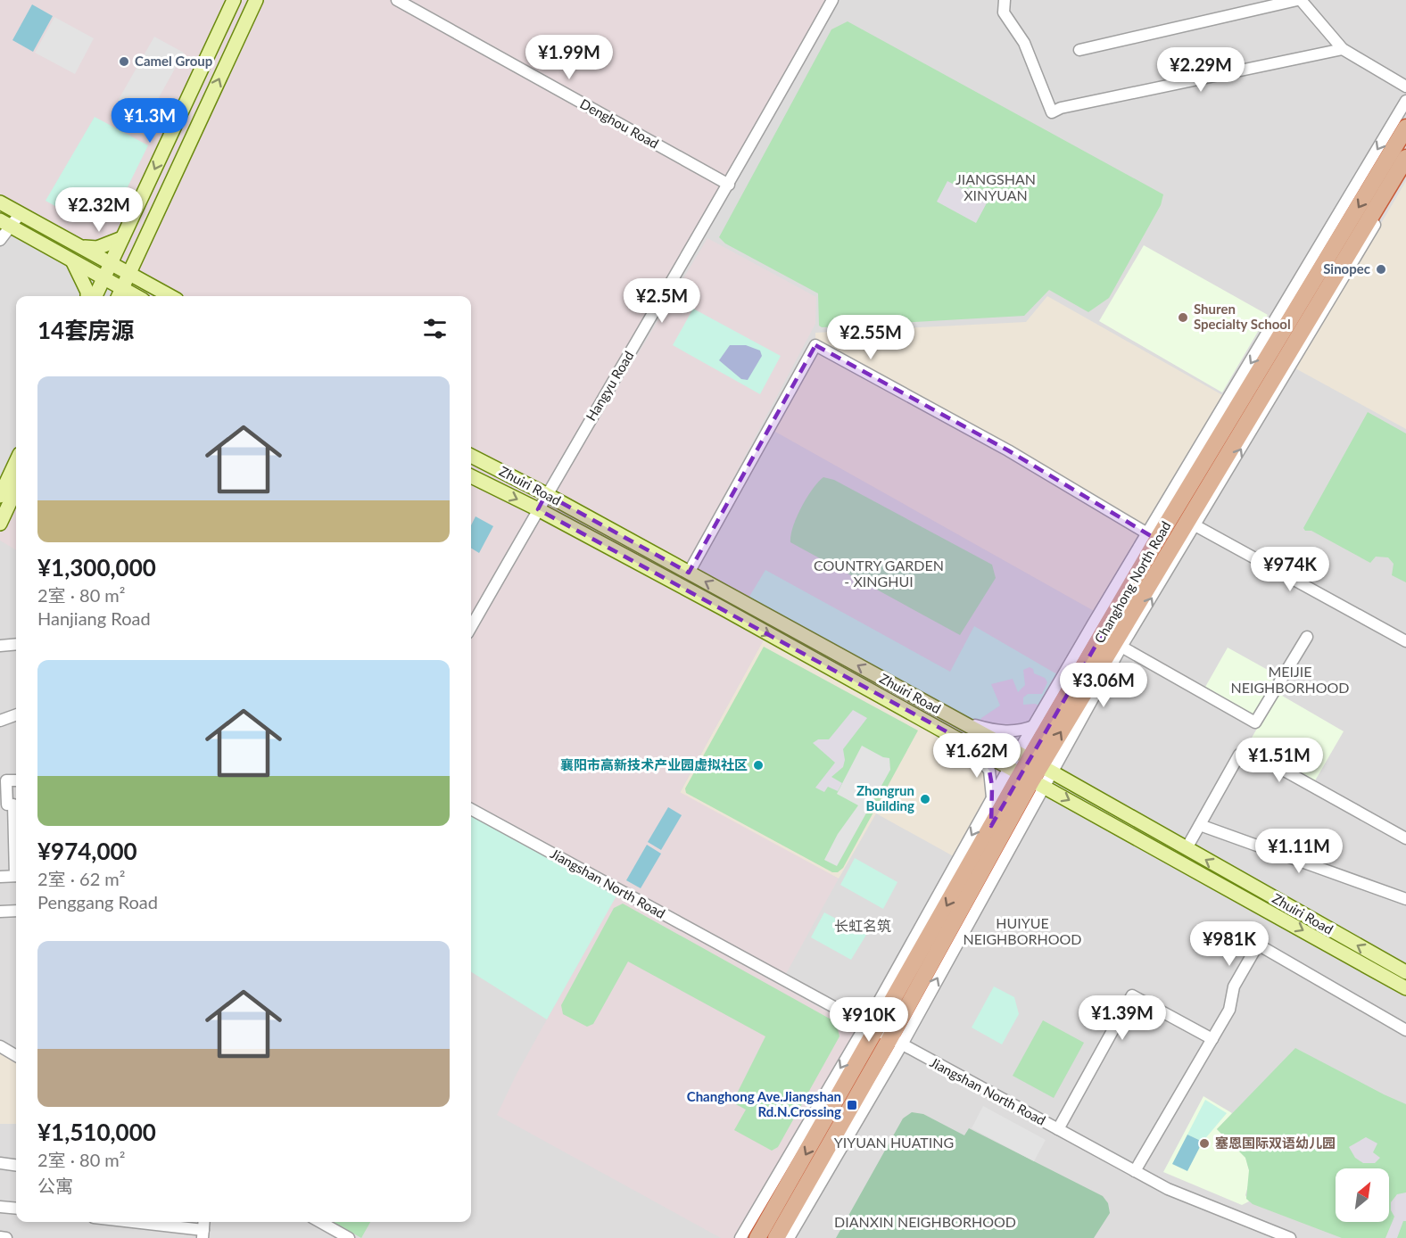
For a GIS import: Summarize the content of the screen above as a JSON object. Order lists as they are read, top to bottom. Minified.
{"streets":{"highway":["Changhong North Road"],"main road":["Zhuiri Road"],"street":["Denghou Road","Hangyu Road","Jiangshan North Road"]},"crossings":[["Denghou Road","Hangyu Road"],["Hangyu Road","Zhuiri Road"],["Zhuiri Road","Changhong North Road"],["Changhong North Road","Jiangshan North Road"]],"districts":["JIANGSHAN XINYUAN","COUNTRY GARDEN - XINGHUI","MEIJIE NEIGHBORHOOD","HUIYUE NEIGHBORHOOD","长虹名筑","YIYUAN HUATING","DIANXIN NEIGHBORHOOD"],"places":{"other":["Camel Group","Sinopec","Shuren Specialty School","襄阳市高新技术产业园虚拟社区","Zhongrun Building","塞恩国际双语幼儿园"],"transit":["Changhong Ave.Jiangshan Rd.N.Crossing"]},"north":"top right","page":{"price":["¥1.99M","¥2.29M","¥1.3M","¥2.32M","¥2.5M","¥2.55M","¥974K","¥3.06M","¥1.62M","¥1.51M","¥1.11M","¥981K","¥1.39M","¥910K"],"heading":"14套房源","list":[{"name":"¥1,300,000","note":"2室 · 80 m² · Hanjiang Road"},{"name":"¥974,000","note":"2室 · 62 m² · Penggang Road"},{"name":"¥1,510,000","note":"2室 · 80 m² · 公寓"}]}}
